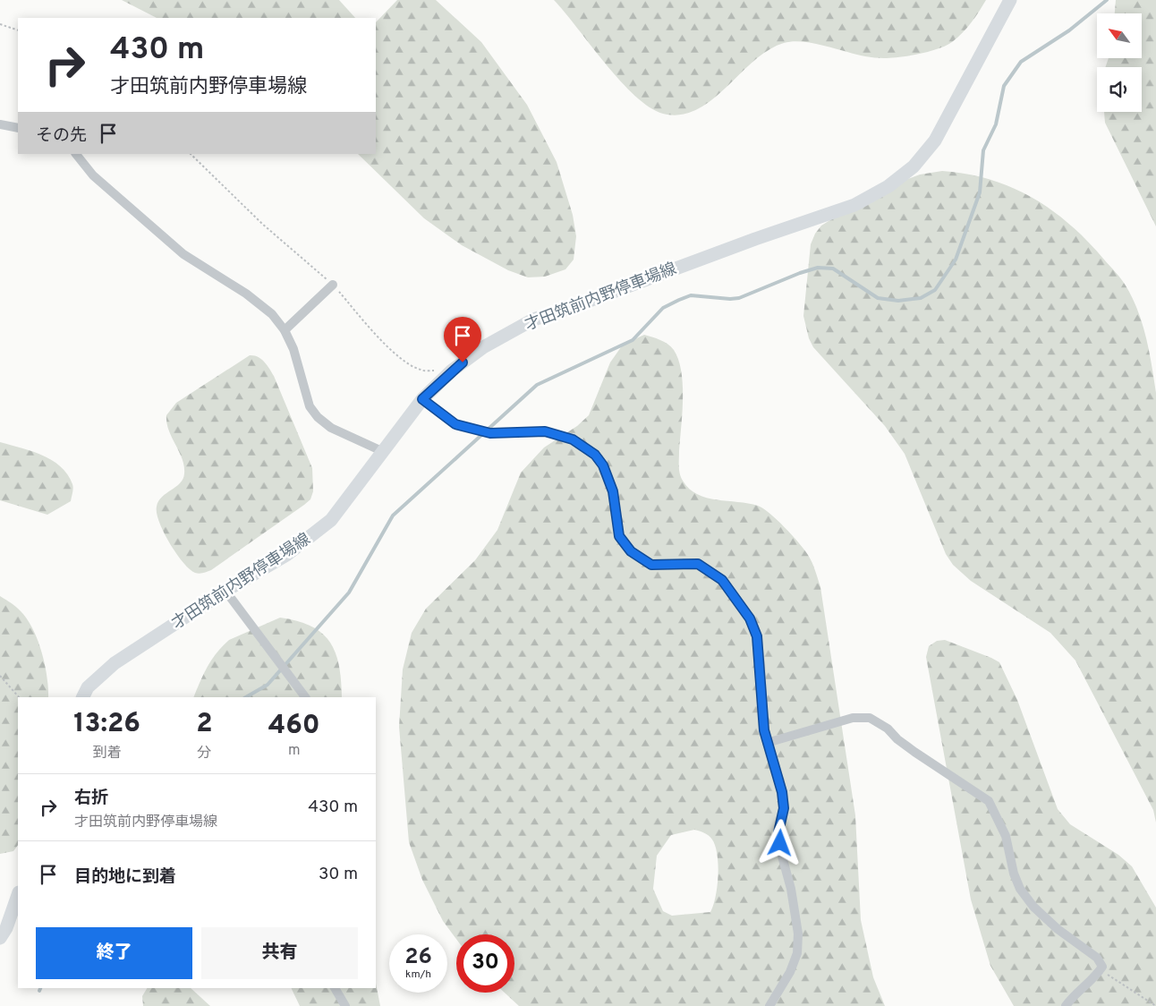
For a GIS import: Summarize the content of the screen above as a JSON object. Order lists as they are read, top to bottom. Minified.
{"streets":{"main road":["才田筑前内野停車場線"]},"north":"top left","page":{"turn":["430 m","才田筑前内野停車場線"],"then":"その先","eta":["13:26","到着","2","分","460","m"],"list":[{"name":"右折","note":"才田筑前内野停車場線","value":"430 m"},{"name":"目的地に到着","value":"30 m"}],"buttons":["終了","共有"],"speed":"26 km/h","limit":"30"}}
